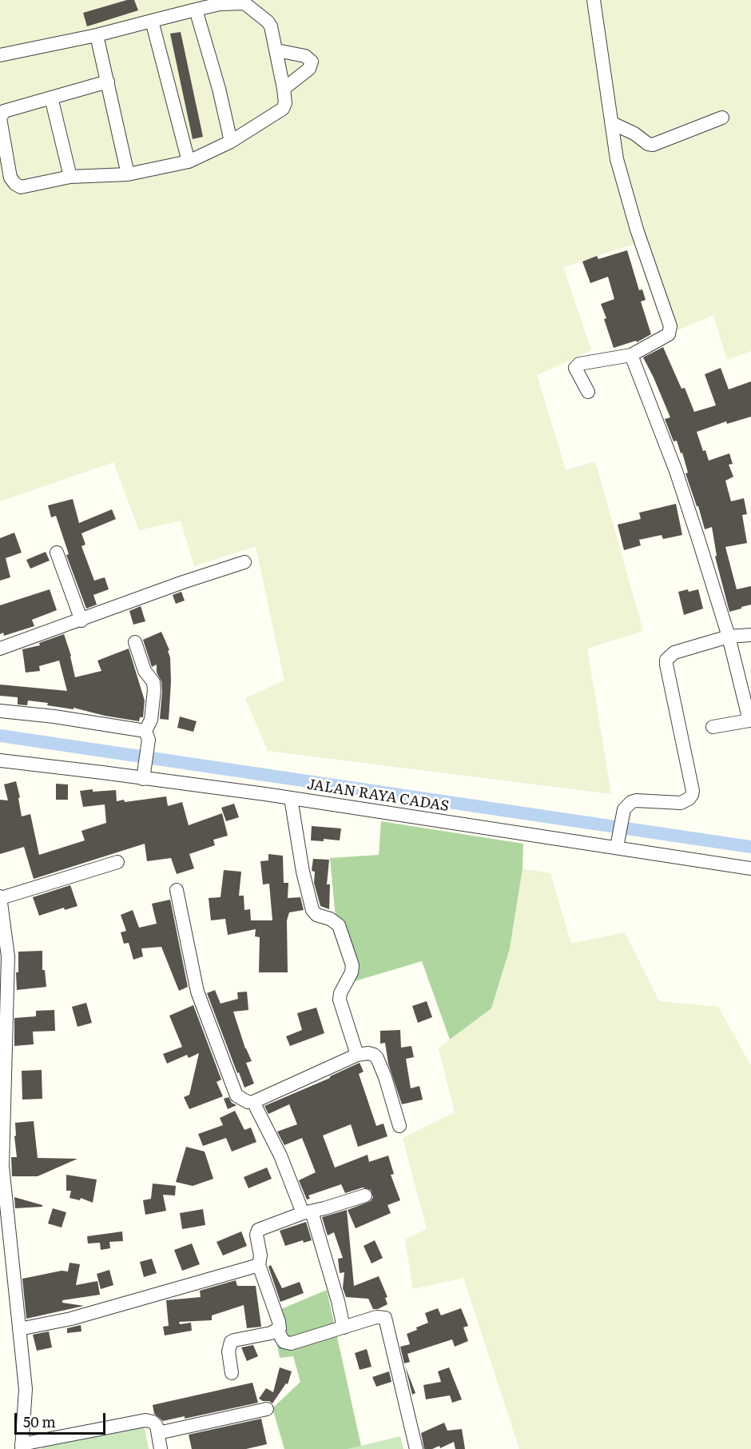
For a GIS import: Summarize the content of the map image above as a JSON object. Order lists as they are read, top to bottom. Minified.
{"streets":{"street":["JALAN RAYA CADAS"]},"scale_bar":"50 m"}
